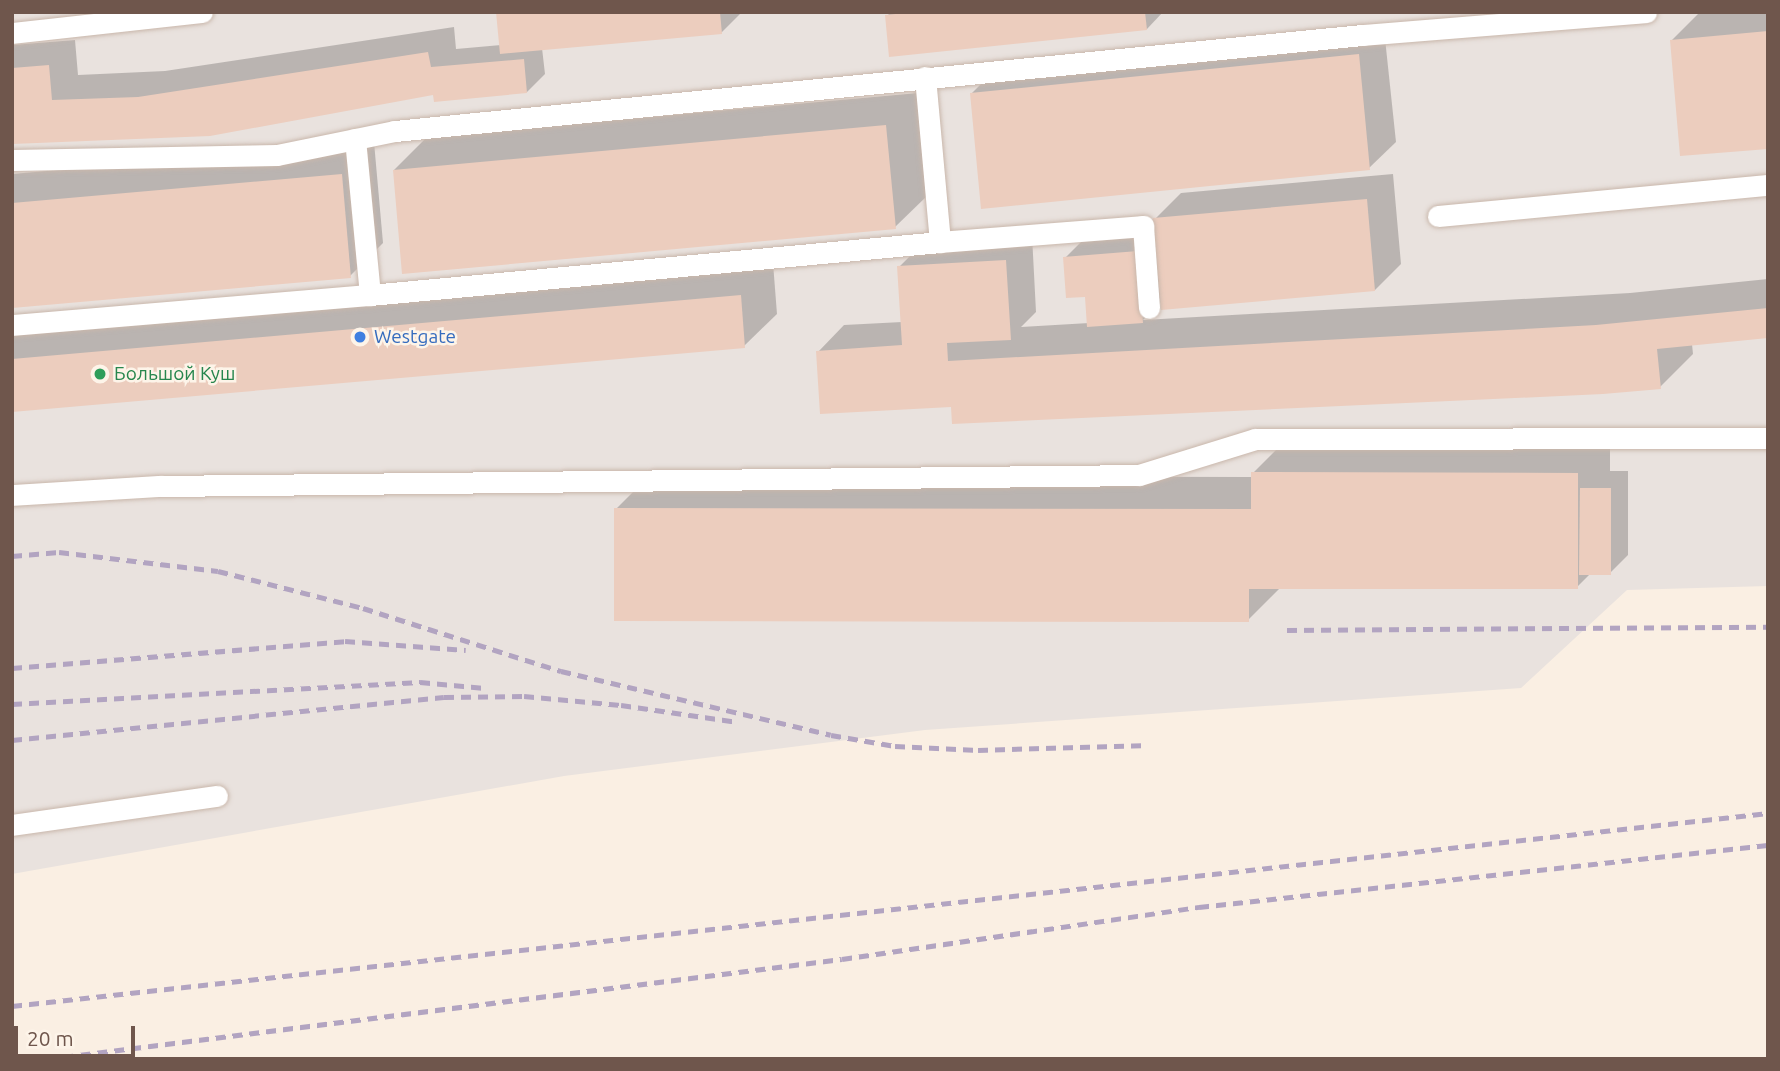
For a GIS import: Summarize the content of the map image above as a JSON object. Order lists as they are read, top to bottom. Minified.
{"places":["Westgate","Большой Куш"],"scale_bar":"20 m"}
